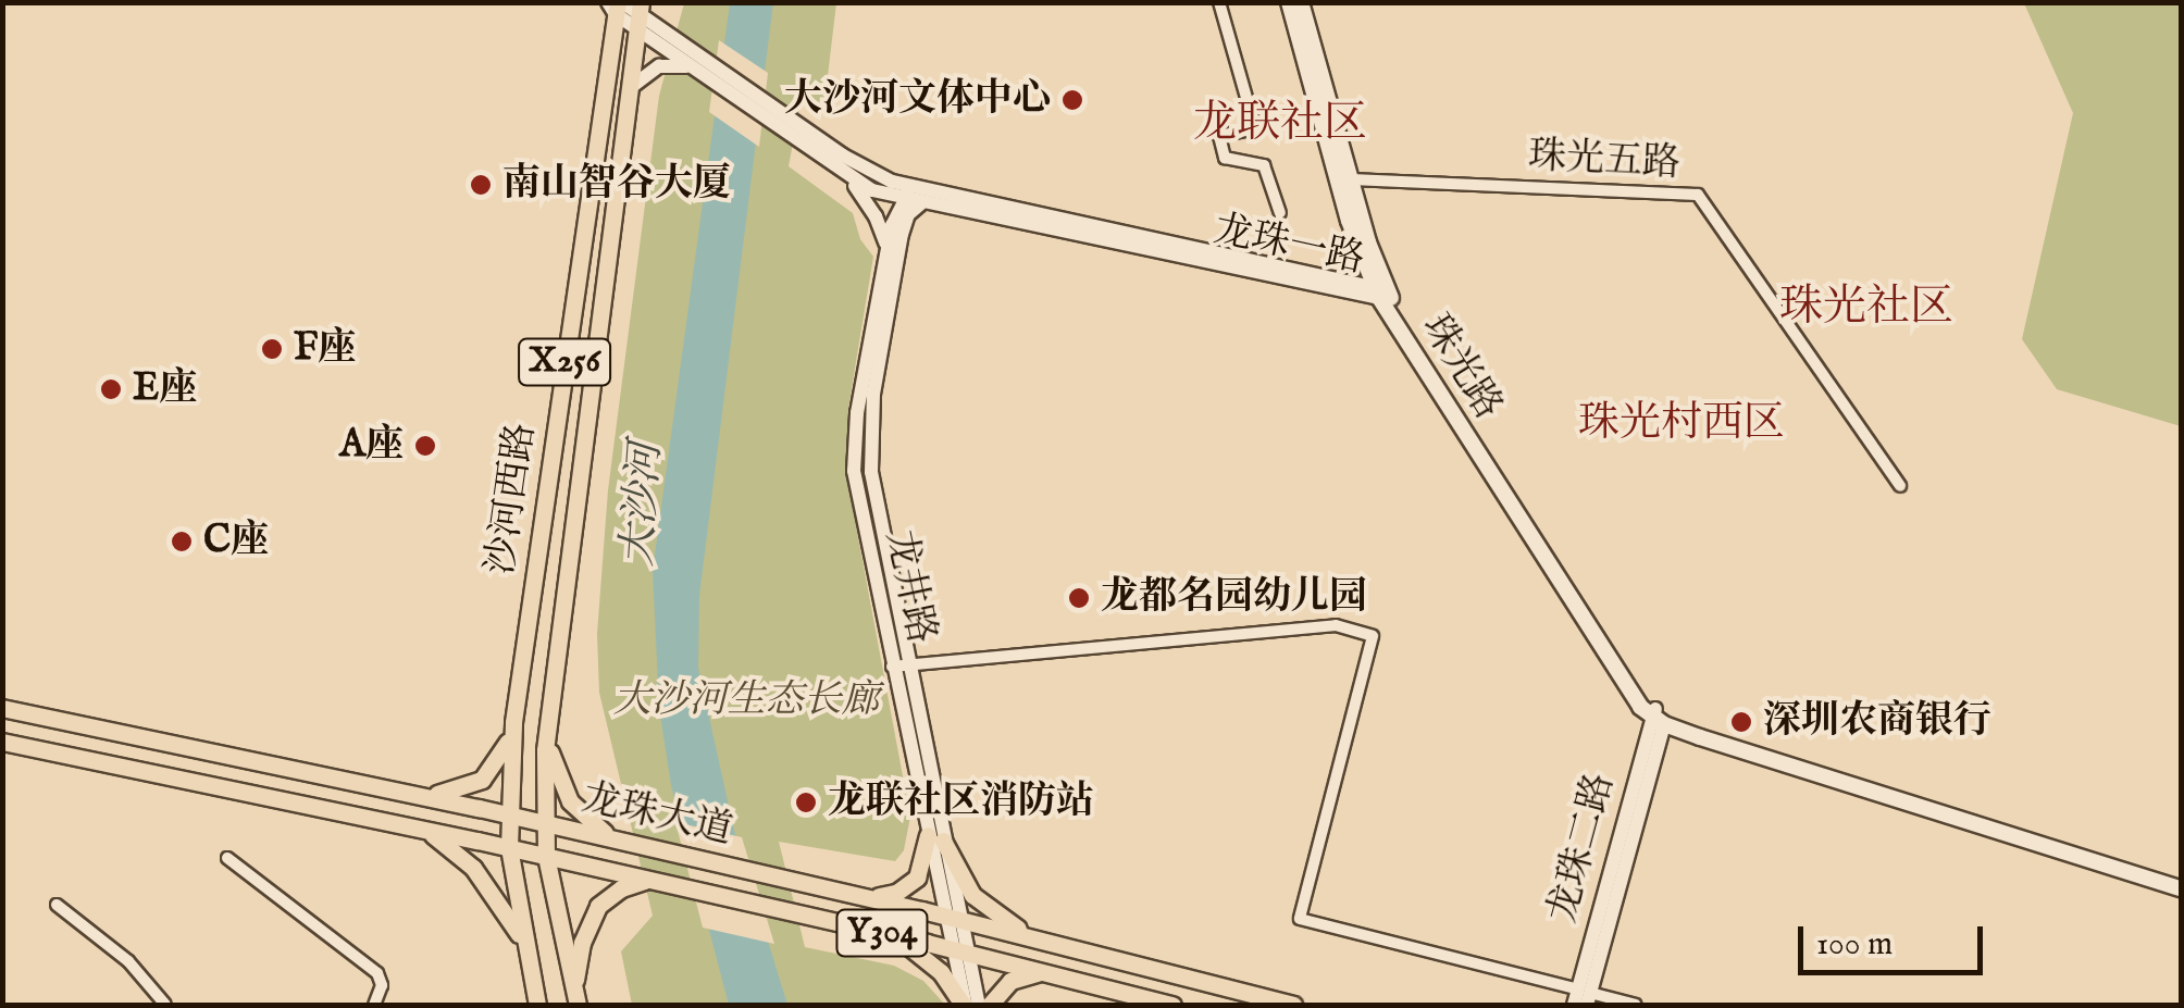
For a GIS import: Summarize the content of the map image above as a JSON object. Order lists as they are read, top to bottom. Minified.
{"streets":{"main road":["X256","珠光路","沙河西路","龙珠大道","Y304"],"street":["珠光五路","龙珠一路","龙井路","龙珠二路"]},"crossings":[["珠光五路","珠光路"],["龙珠一路","珠光路"],["龙珠一路","沙河西路"],["龙珠一路","龙井路"],["X256","沙河西路"],["X256","龙珠大道"],["珠光路","龙珠二路"],["沙河西路","龙珠大道"],["龙井路","龙珠大道"]],"districts":["龙联社区","珠光社区","珠光村西区"],"water":["大沙河"],"parks":["大沙河生态长廊"],"places":["大沙河文体中心","南山智谷大厦","F座","E座","A座","C座","龙都名园幼儿园","深圳农商银行","龙联社区消防站"],"scale_bar":"100 m"}
